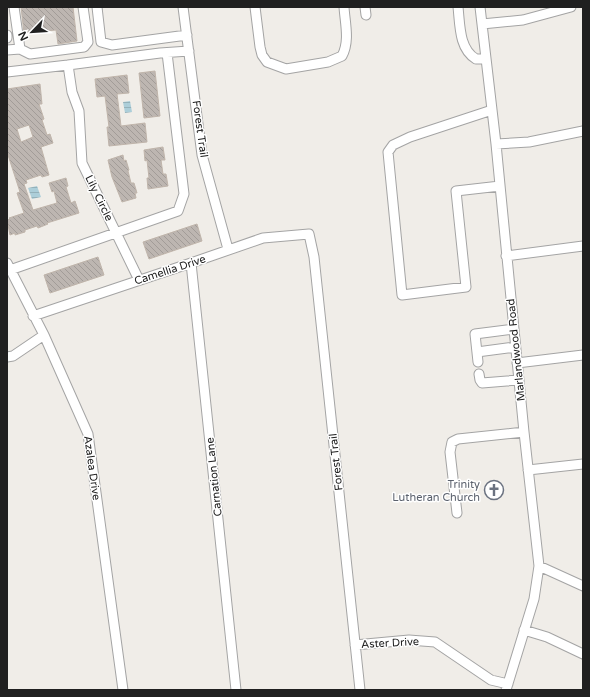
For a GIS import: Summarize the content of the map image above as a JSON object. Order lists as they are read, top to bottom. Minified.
{"streets":{"street":["Forest Trail","Lily Circle","Camellia Drive","Marlandwood Road","Azalea Drive","Carnation Lane","Aster Drive"]},"crossings":[["Forest Trail","Camellia Drive"],["Forest Trail","Aster Drive"],["Lily Circle","Camellia Drive"],["Camellia Drive","Azalea Drive"],["Camellia Drive","Carnation Lane"],["Marlandwood Road","Aster Drive"]],"places":{"church":["Trinity Lutheran Church"]},"north":"bottom left"}
